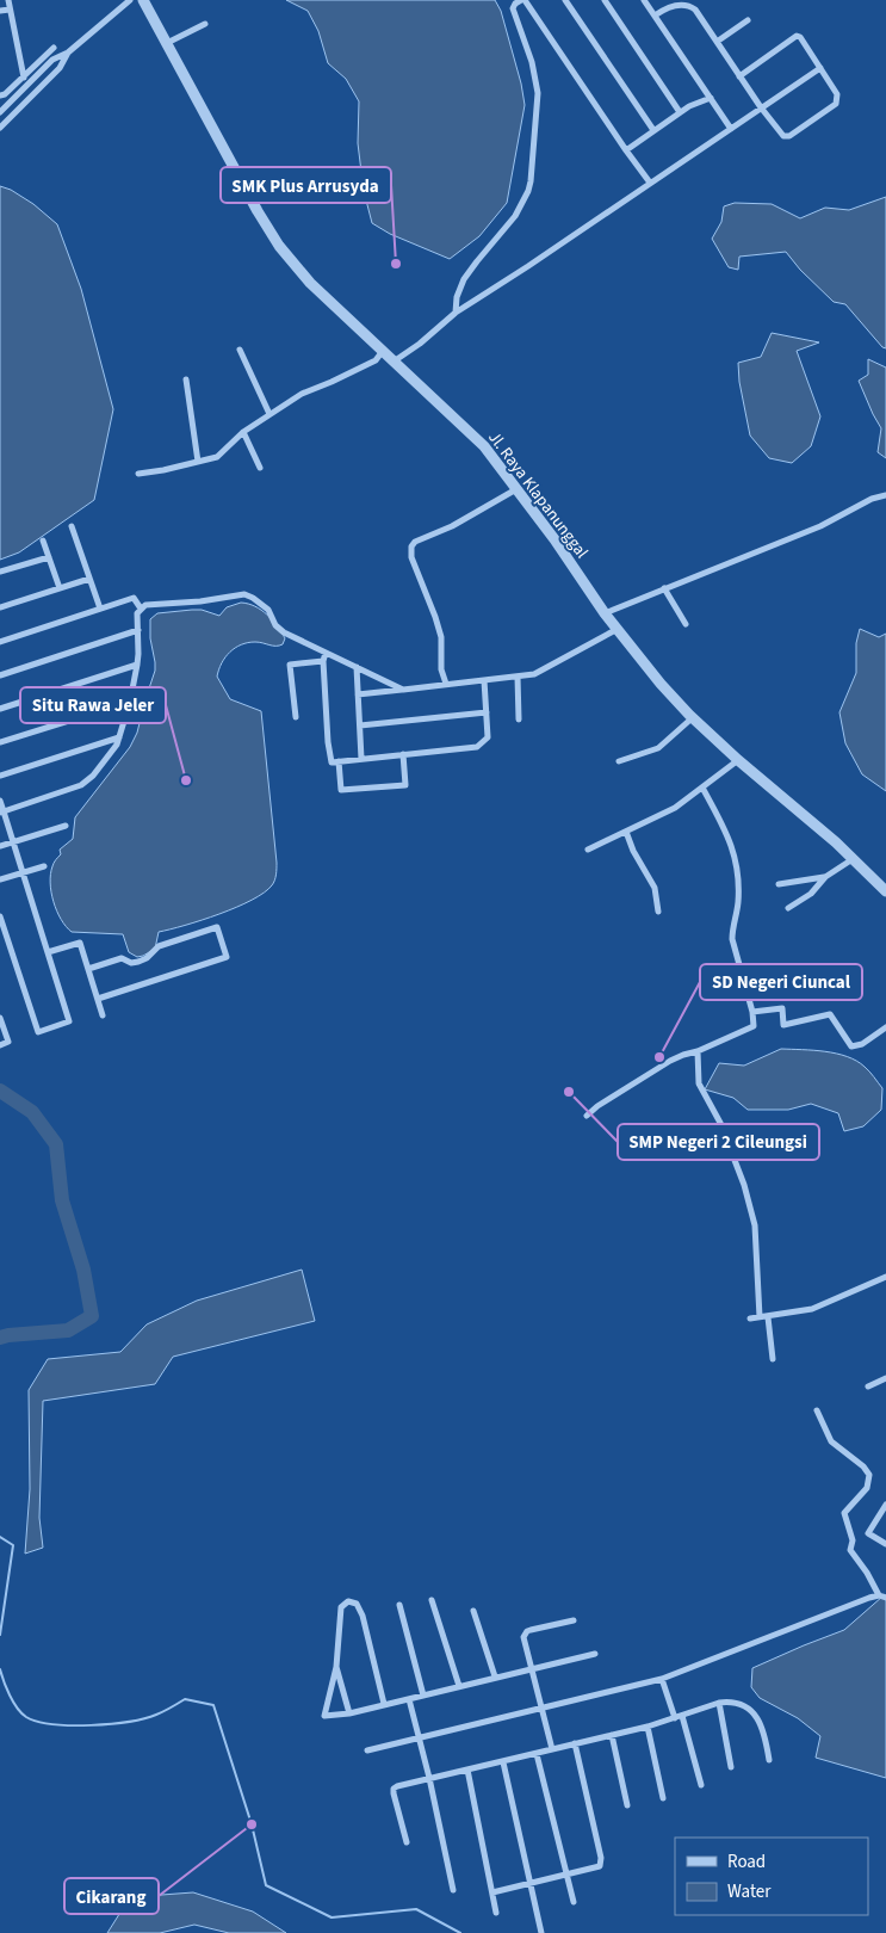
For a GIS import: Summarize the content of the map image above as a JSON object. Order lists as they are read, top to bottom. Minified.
{"streets":{"street":["Jl. Raya Klapanunggal"]},"places":["SMK Plus Arrusyda","Situ Rawa Jeler","SD Negeri Ciuncal","SMP Negeri 2 Cileungsi","Cikarang"],"legend":["Road","Water"]}
